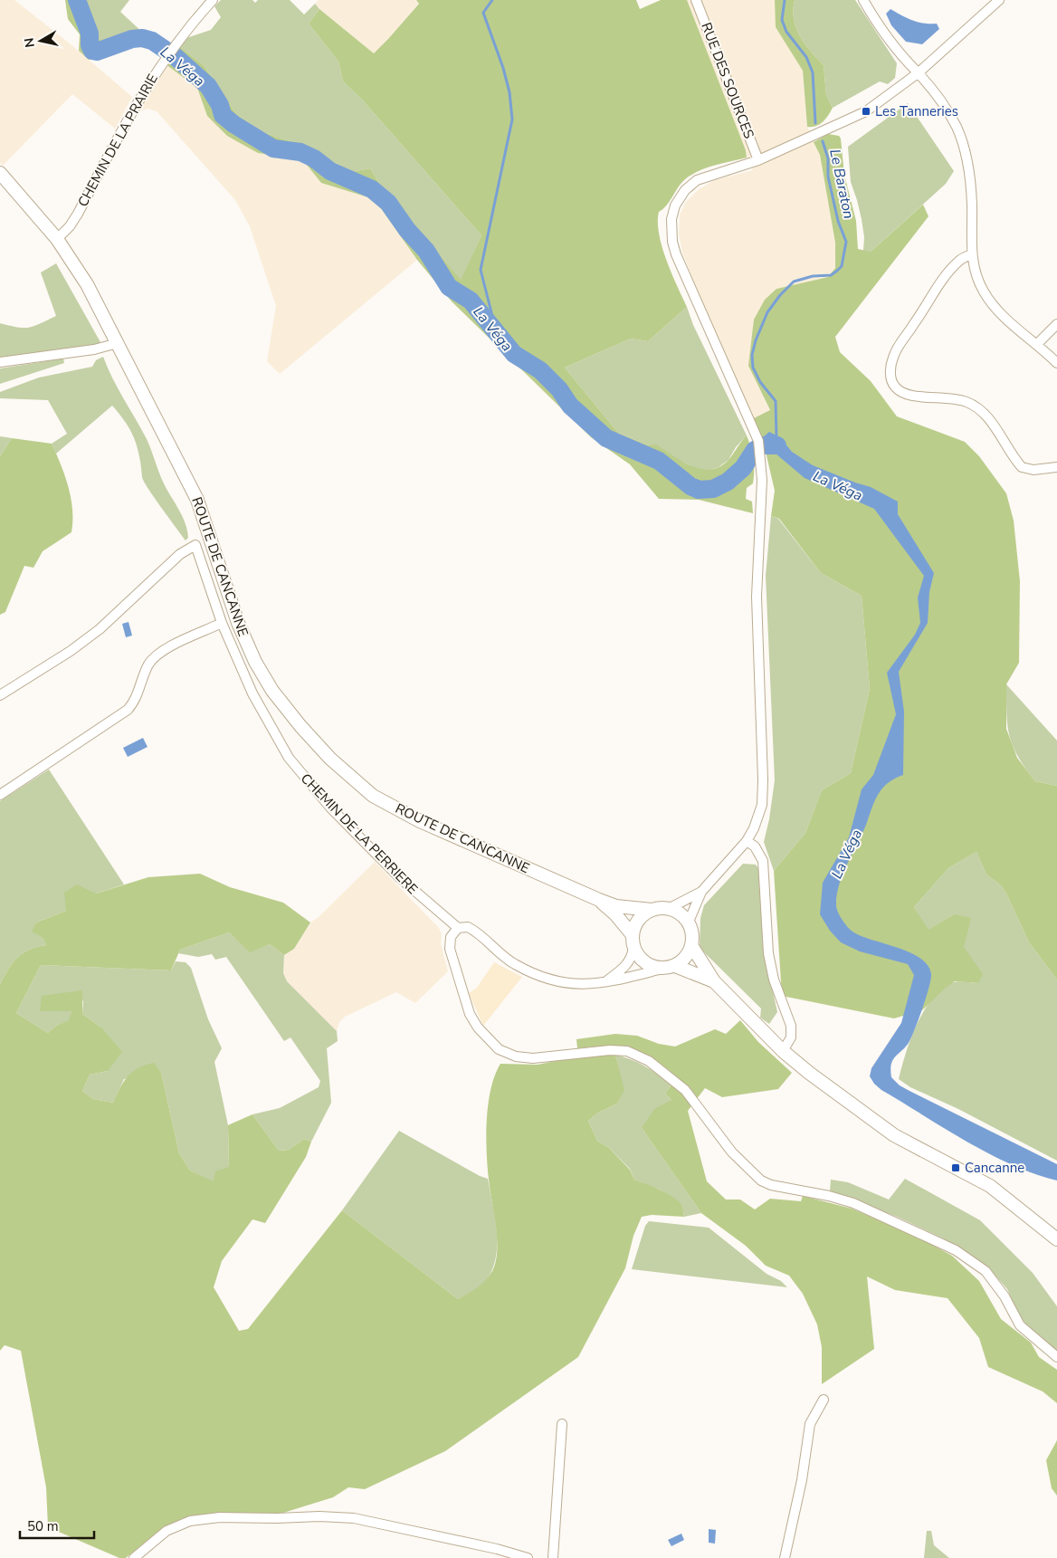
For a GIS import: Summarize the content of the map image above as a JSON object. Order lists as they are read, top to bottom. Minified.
{"streets":{"main road":["ROUTE DE CANCANNE"],"street":["RUE DES SOURCES","CHEMIN DE LA PRAIRIE","CHEMIN DE LA PERRIERE"]},"crossings":[["CHEMIN DE LA PRAIRIE","ROUTE DE CANCANNE"]],"water":["La Véga","Le Baraton"],"places":{"transit":["Les Tanneries","Cancanne"]},"scale_bar":"50 m","north":"left"}
